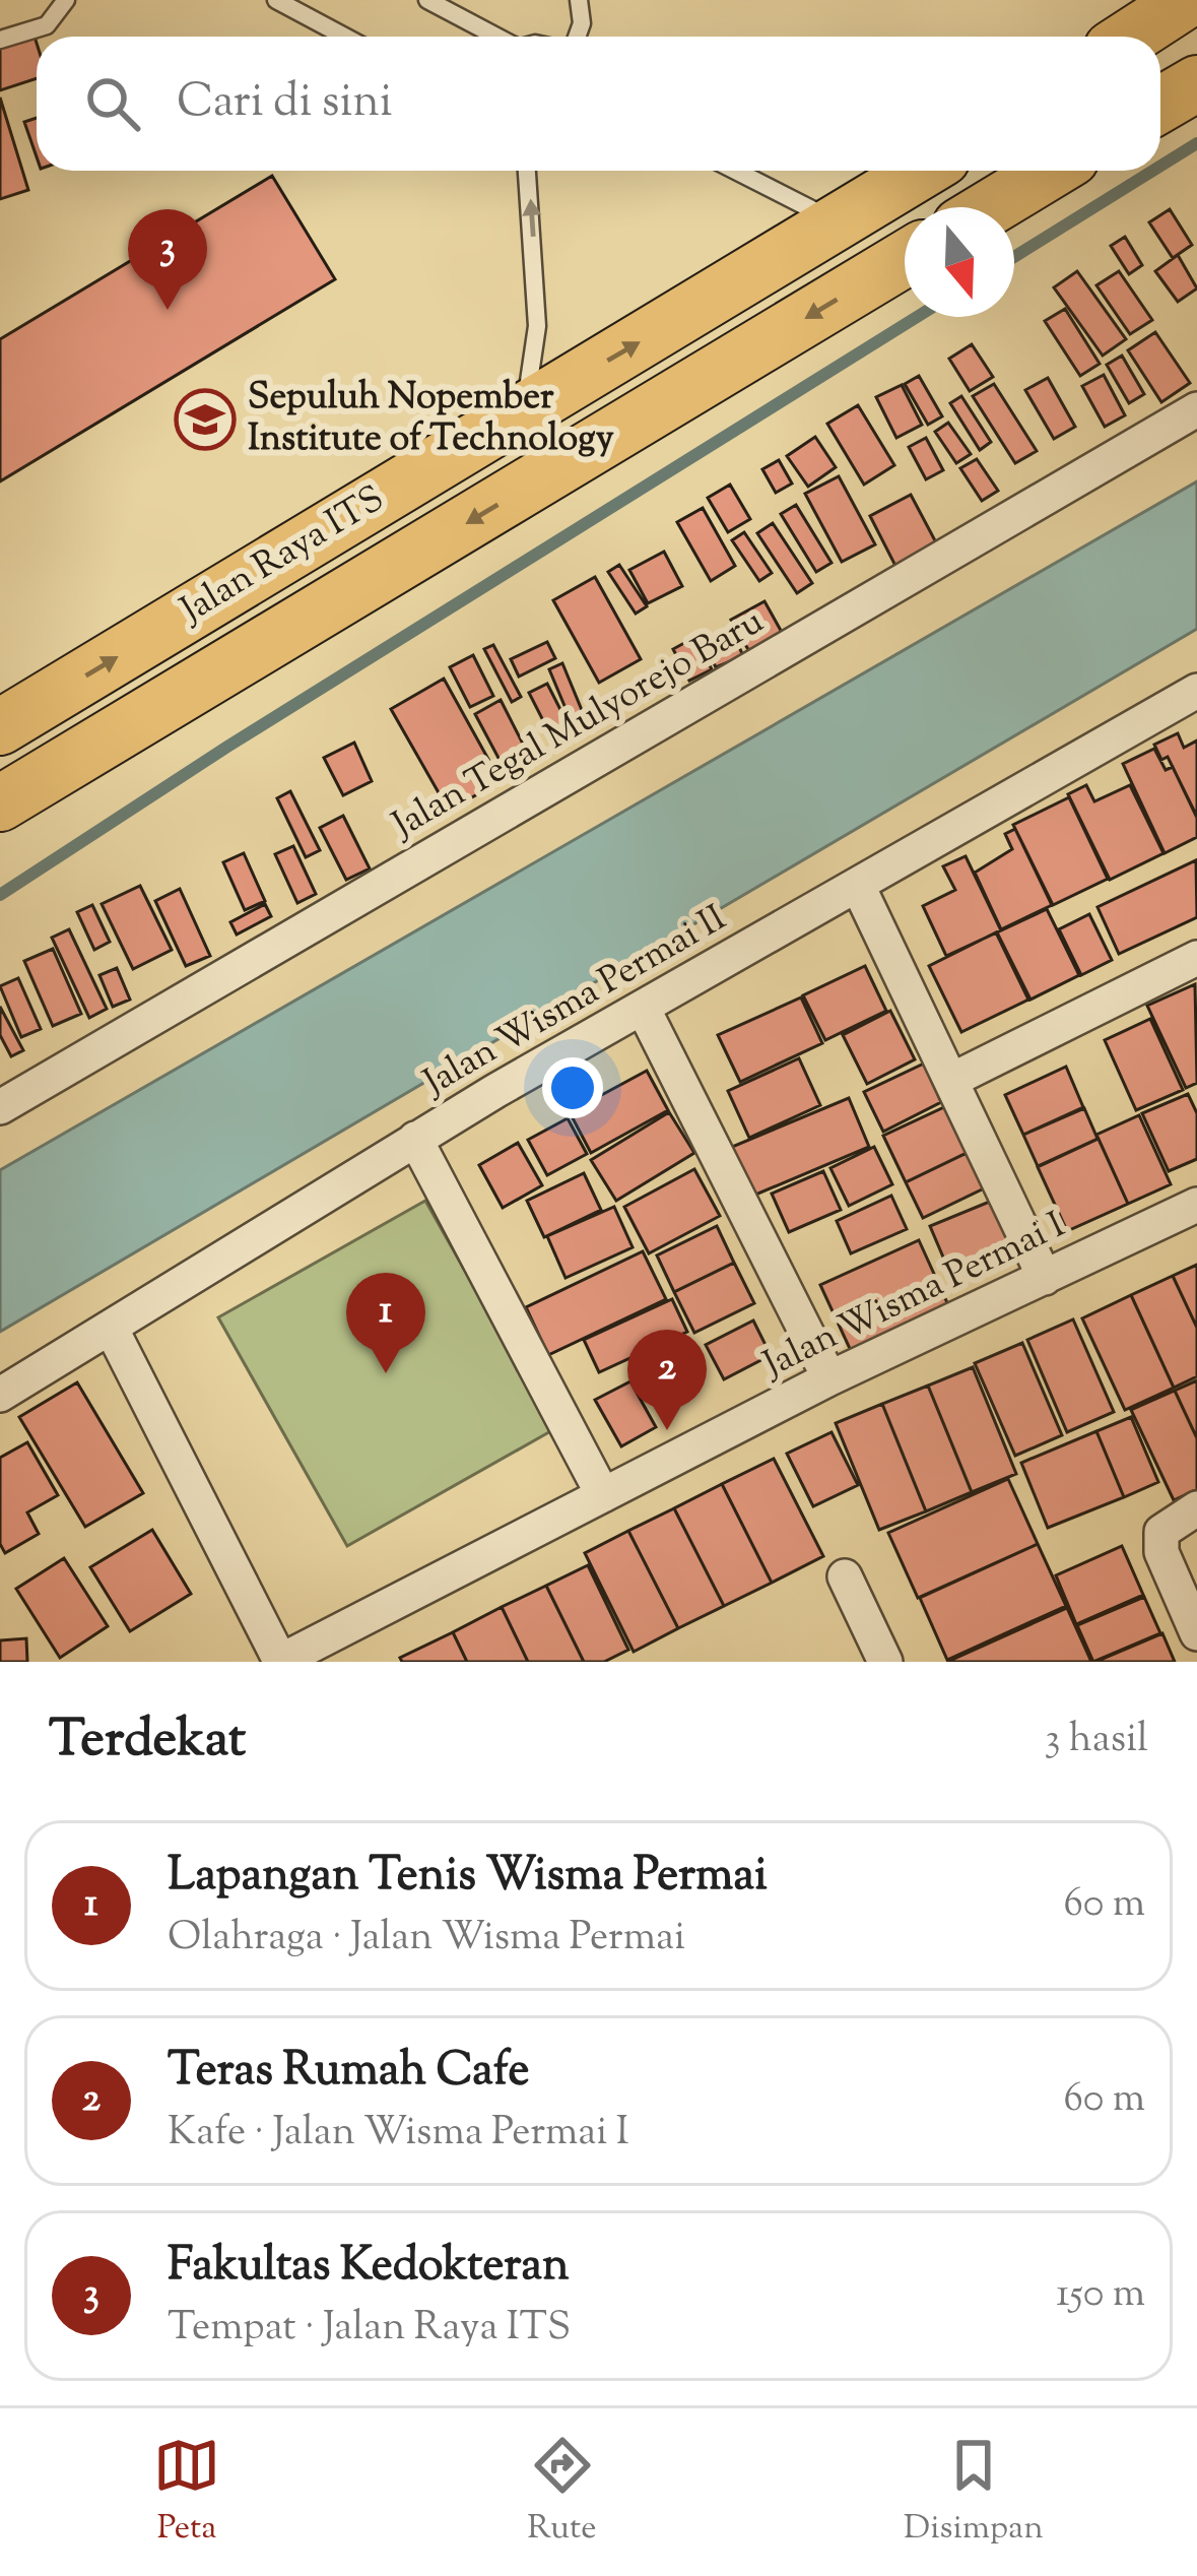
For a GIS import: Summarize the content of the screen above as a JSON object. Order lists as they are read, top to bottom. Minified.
{"streets":{"main road":["Jalan Raya ITS"],"street":["Jalan Tegal Mulyorejo Baru","Jalan Wisma Permai II","Jalan Wisma Permai I"]},"places":{"school or university":["Sepuluh Nopember Institute of Technology"]},"north":"bottom","page":{"search":"Cari di sini","pins":["3","1","2"],"heading":["Terdekat","3 hasil"],"list":[{"mark":"1","name":"Lapangan Tenis Wisma Permai","note":"Olahraga · Jalan Wisma Permai","value":"60 m"},{"mark":"2","name":"Teras Rumah Cafe","note":"Kafe · Jalan Wisma Permai I","value":"60 m"},{"mark":"3","name":"Fakultas Kedokteran","note":"Tempat · Jalan Raya ITS","value":"150 m"}],"nav":["Peta","Rute","Disimpan"]}}
